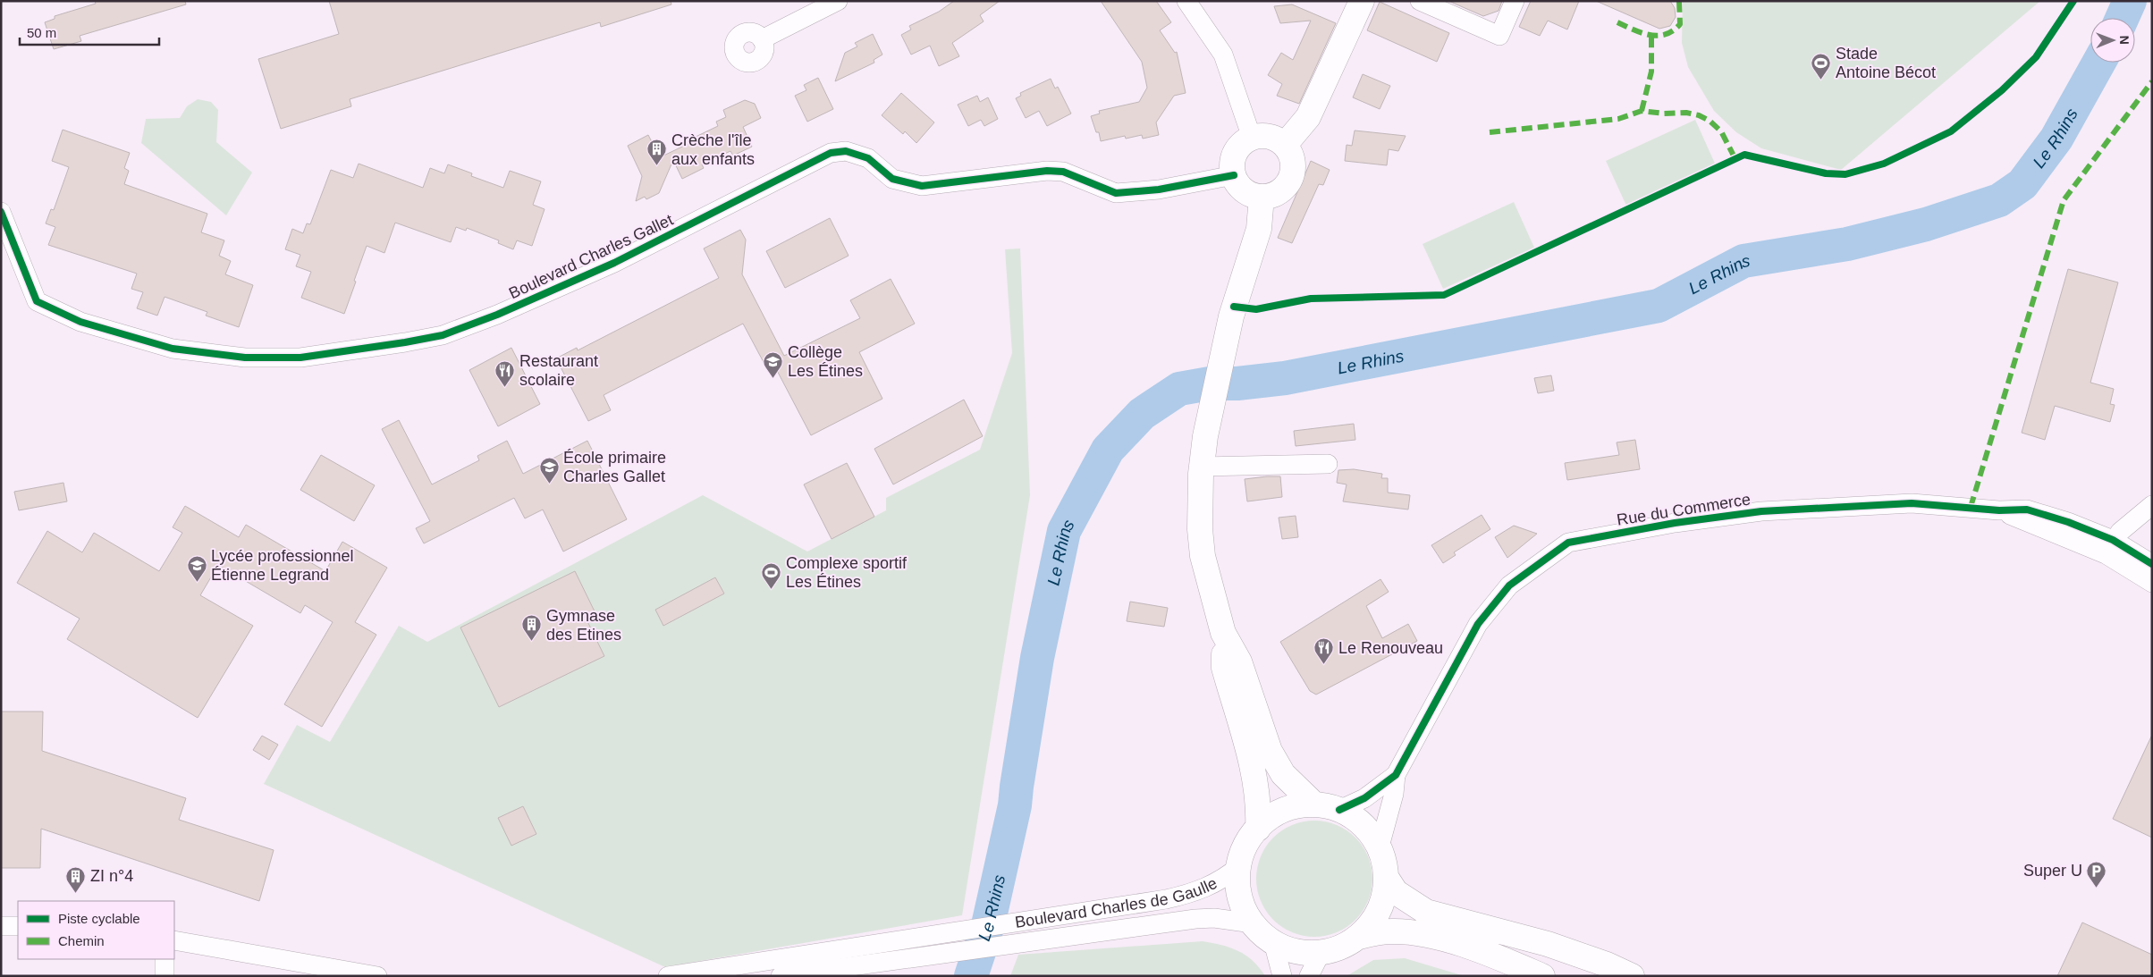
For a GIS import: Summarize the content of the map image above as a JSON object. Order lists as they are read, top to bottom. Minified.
{"streets":{"street":["Boulevard Charles Gallet","Rue du Commerce","Boulevard Charles de Gaulle"]},"crossings":[["Rue du Commerce","Boulevard Charles de Gaulle"]],"water":["Le Rhins"],"places":{"sports":["Stade Antoine Bécot","Complexe sportif Les Étines"],"building":["Crèche l'île aux enfants","Gymnase des Etines","ZI n°4"],"school or university":["Collège Les Étines","École primaire Charles Gallet","Lycée professionnel Étienne Legrand"],"restaurant":["Restaurant scolaire","Le Renouveau"],"parking":["Super U"]},"legend":["Piste cyclable","Chemin"],"scale_bar":"50 m","north":"right"}
